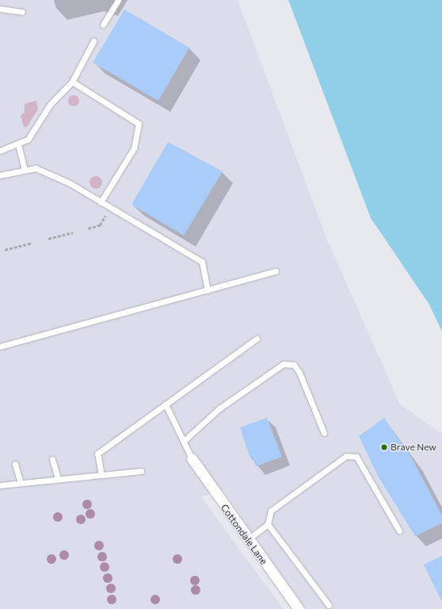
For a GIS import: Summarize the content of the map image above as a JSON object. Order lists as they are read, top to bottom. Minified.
{"streets":{"street":["Cottondale Lane"]},"places":["Brave New"]}
